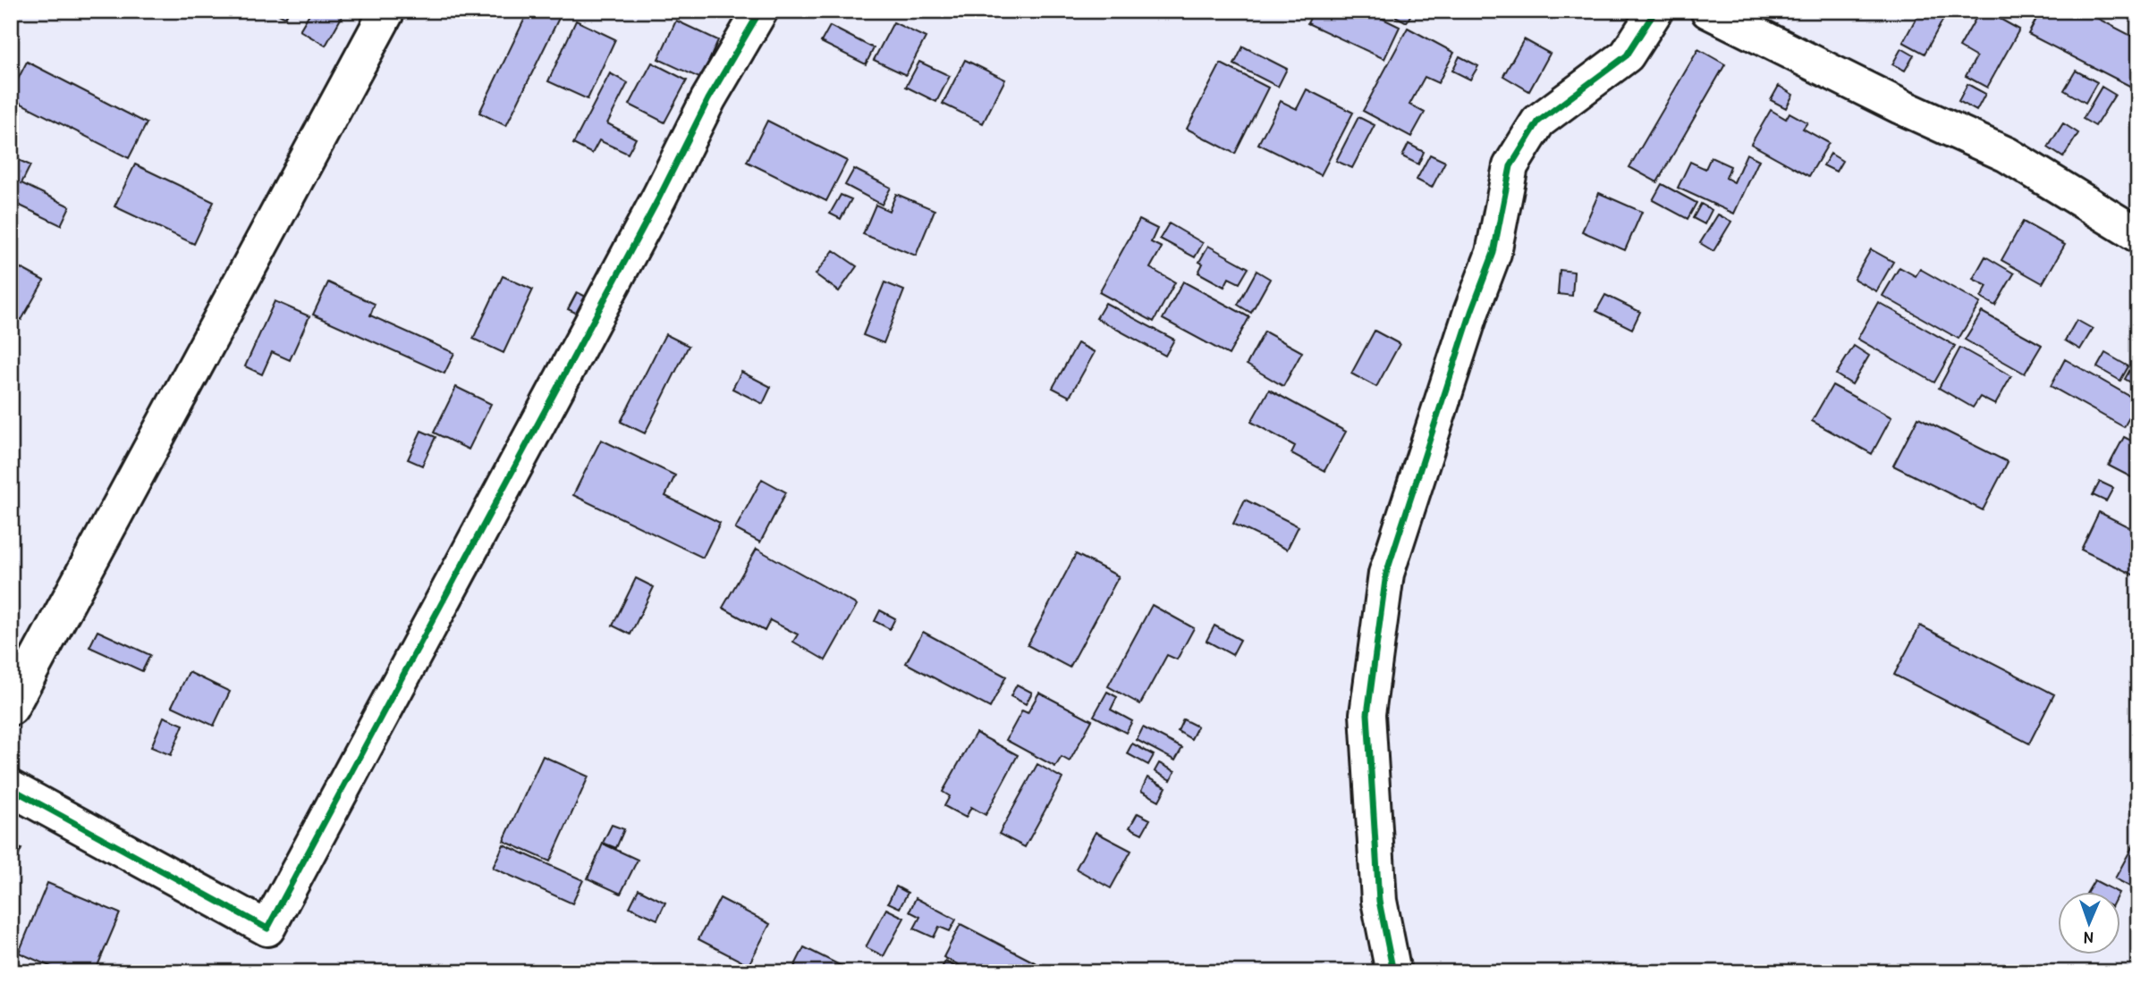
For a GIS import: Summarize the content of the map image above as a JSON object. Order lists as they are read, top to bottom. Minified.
{"north":"bottom"}
